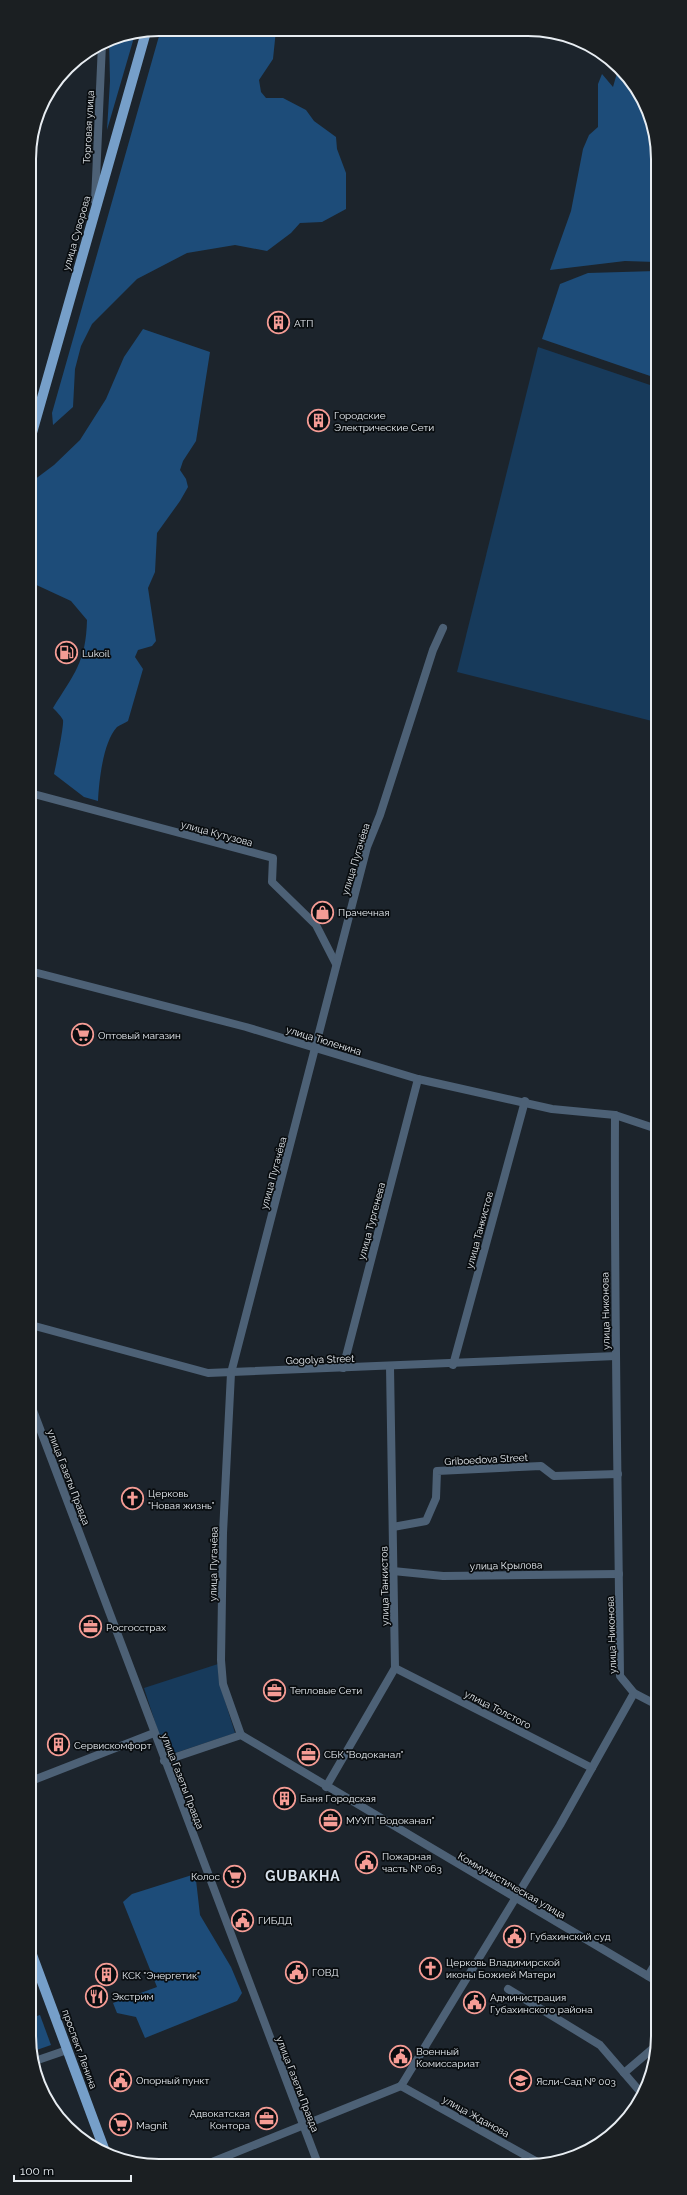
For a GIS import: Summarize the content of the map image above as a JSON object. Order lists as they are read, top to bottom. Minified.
{"streets":{"main road":["улица Суворова","проспект Ленина"],"street":["Торговая улица","улица Кутузова","улица Пугачёва","улица Тюленина","улица Тургенева","улица Танкистов","улица Никонова","Gogolya Street","Griboedova Street","улица Газеты Правда","улица Крылова","улица Толстого","Коммунистическая улица","улица Жданова"]},"crossings":[["Торговая улица","улица Суворова"],["улица Кутузова","улица Пугачёва"],["улица Пугачёва","улица Тюленина"],["улица Пугачёва","Gogolya Street"],["улица Пугачёва","Коммунистическая улица"],["улица Тюленина","улица Тургенева"],["улица Тюленина","улица Танкистов"],["улица Тюленина","улица Никонова"],["улица Тургенева","Gogolya Street"],["улица Танкистов","Gogolya Street"],["улица Танкистов","Griboedova Street"],["улица Танкистов","улица Крылова"],["улица Танкистов","улица Толстого"],["улица Никонова","Gogolya Street"],["улица Никонова","Griboedova Street"],["улица Никонова","улица Крылова"]],"districts":["GUBAKHA"],"places":{"building":["АТП","Городские Электрические Сети","Сервискомфорт","Баня Городская","КСК \"Энергетик\""],"fuel station":["Lukoil"],"shop":["Прачечная"],"supermarket":["Оптовый магазин","Колос","Magnit"],"church":["Церковь \"Новая жизнь\"","Церковь Владимирской иконы Божией Матери"],"office":["Росгосстрах","Тепловые Сети","СБК \"Водоканал\"","МУУП \"Водоканал\"","Адвокатская Контора"],"public building":["Пожарная часть № 063","ГИБДД","Губахинский суд","ГОВД","Администрация Губахинского района","Военный Комиссариат","Опорный пункт"],"restaurant":["Экстрим"],"school or university":["Ясли-Сад № 003"]},"scale_bar":"100 m"}
